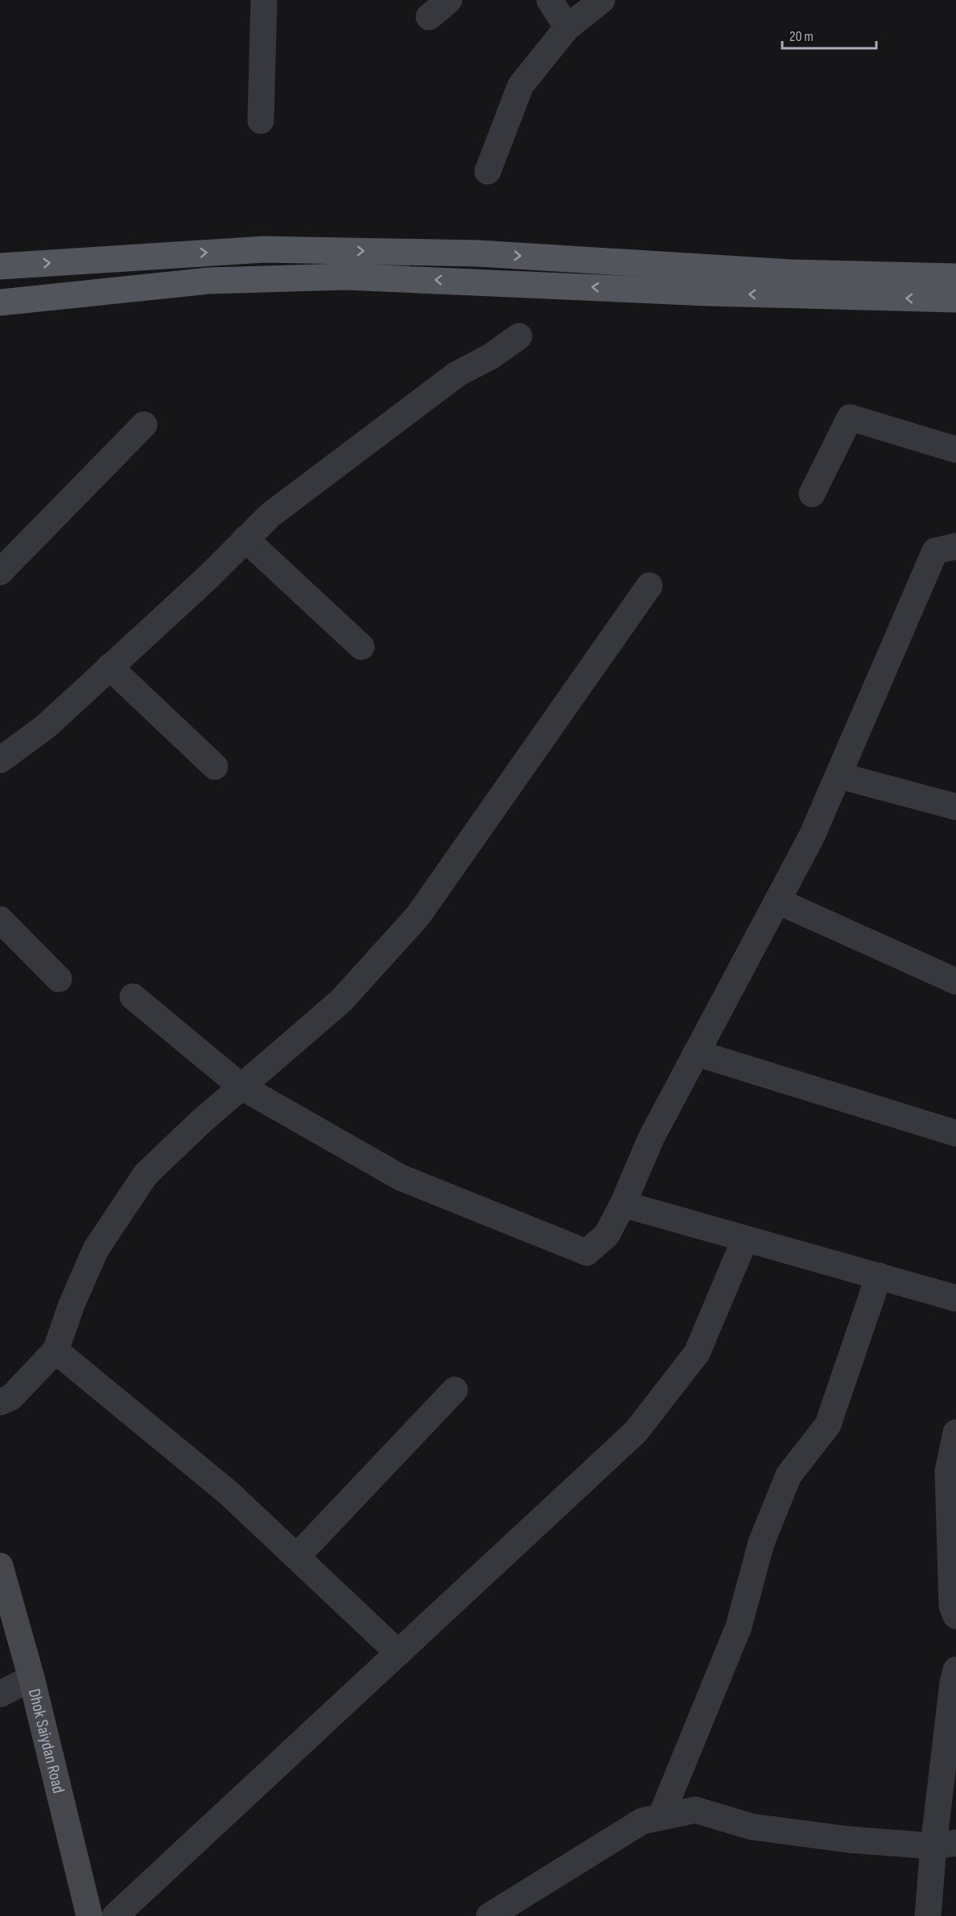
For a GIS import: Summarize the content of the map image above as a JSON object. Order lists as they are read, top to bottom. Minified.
{"streets":{"main road":["Dhok Saiydan Road"]},"scale_bar":"20 m"}
